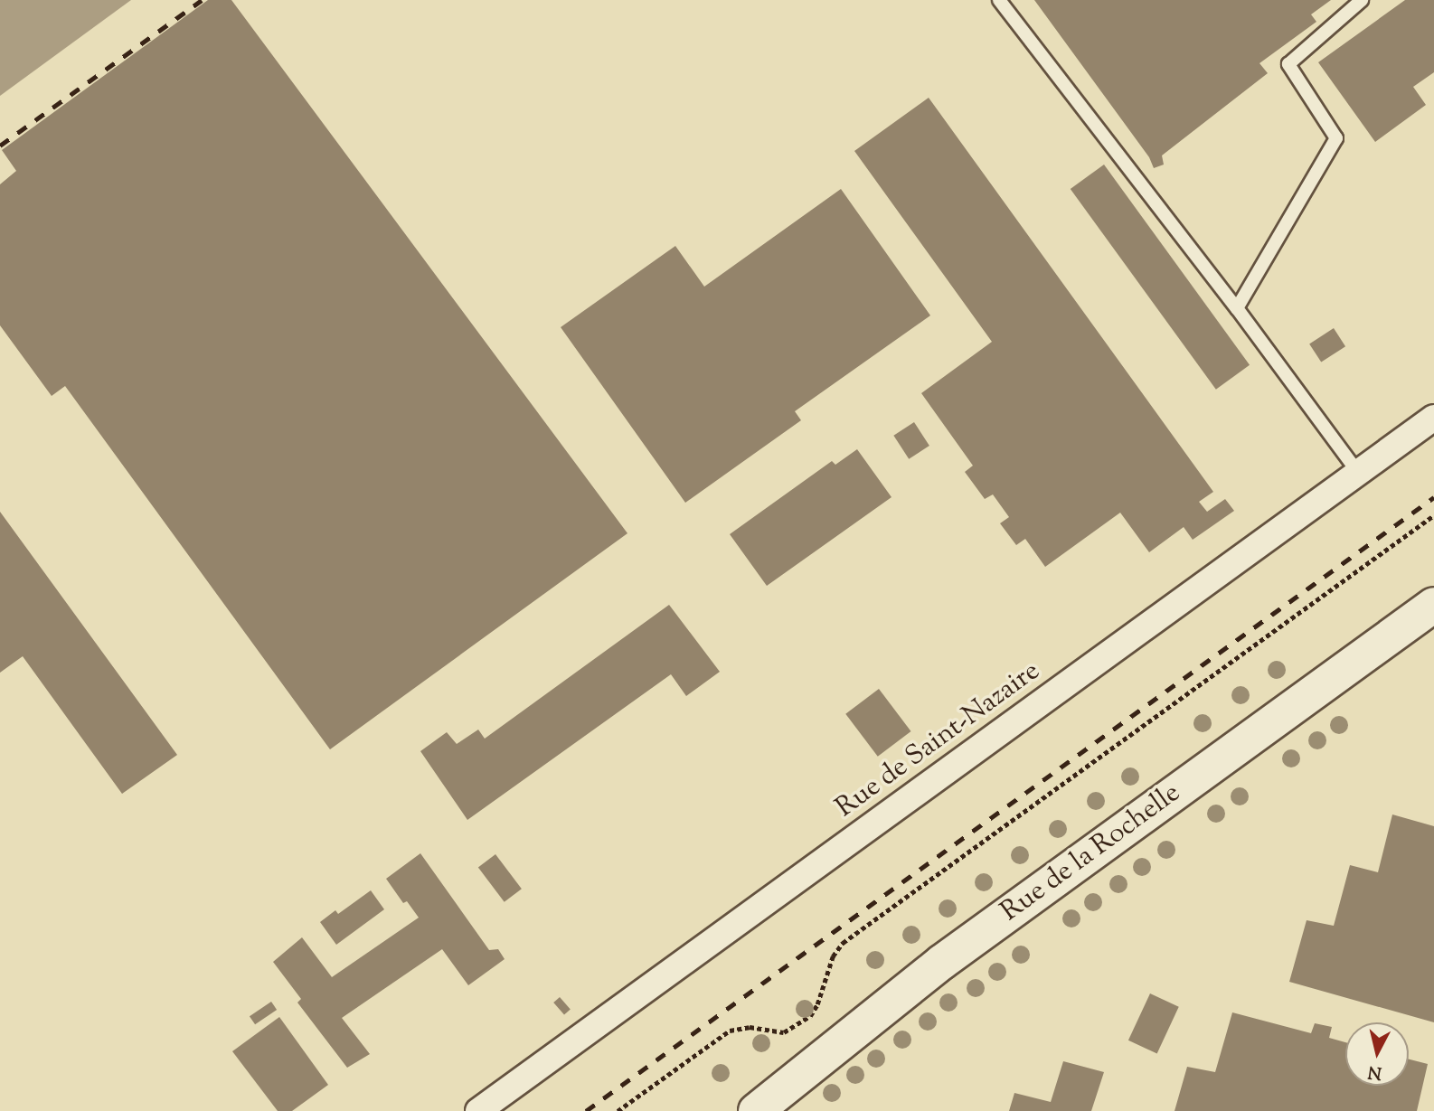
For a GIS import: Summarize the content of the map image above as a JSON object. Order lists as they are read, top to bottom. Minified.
{"streets":{"main road":["Rue de la Rochelle"],"street":["Rue de Saint-Nazaire"]},"north":"bottom"}
